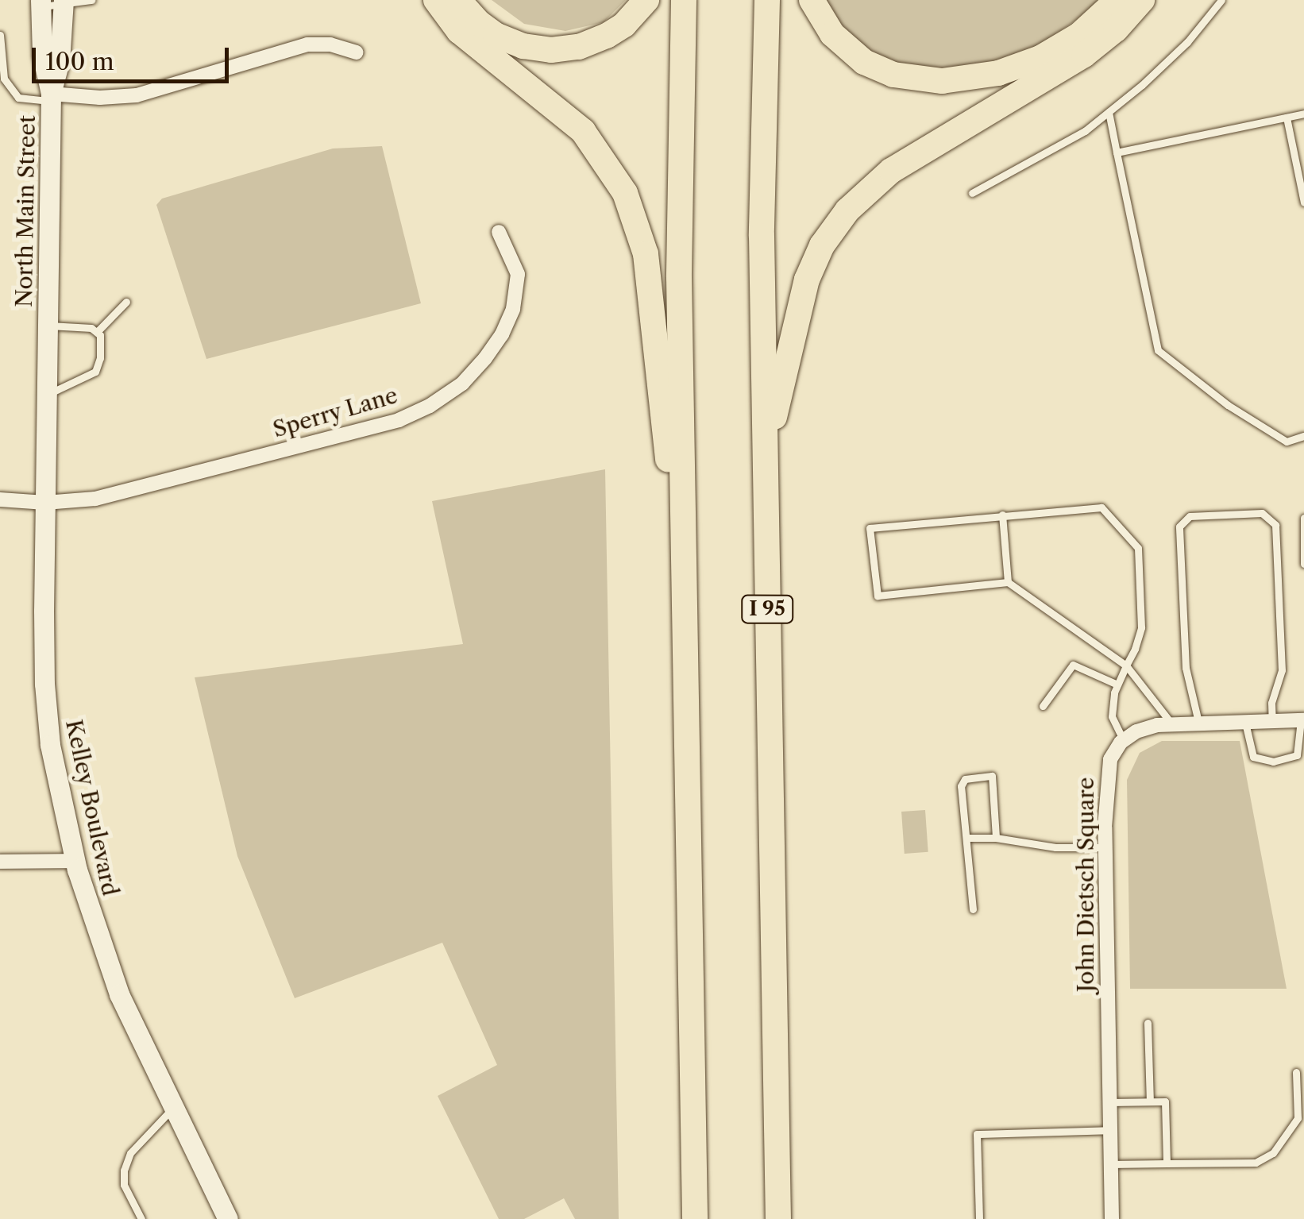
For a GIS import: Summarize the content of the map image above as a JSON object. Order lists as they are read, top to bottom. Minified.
{"streets":{"highway":["I 95"],"main road":["North Main Street","Kelley Boulevard"],"street":["Sperry Lane","John Dietsch Square"]},"crossings":[["North Main Street","Kelley Boulevard"],["Sperry Lane","Kelley Boulevard"]],"scale_bar":"100 m"}
